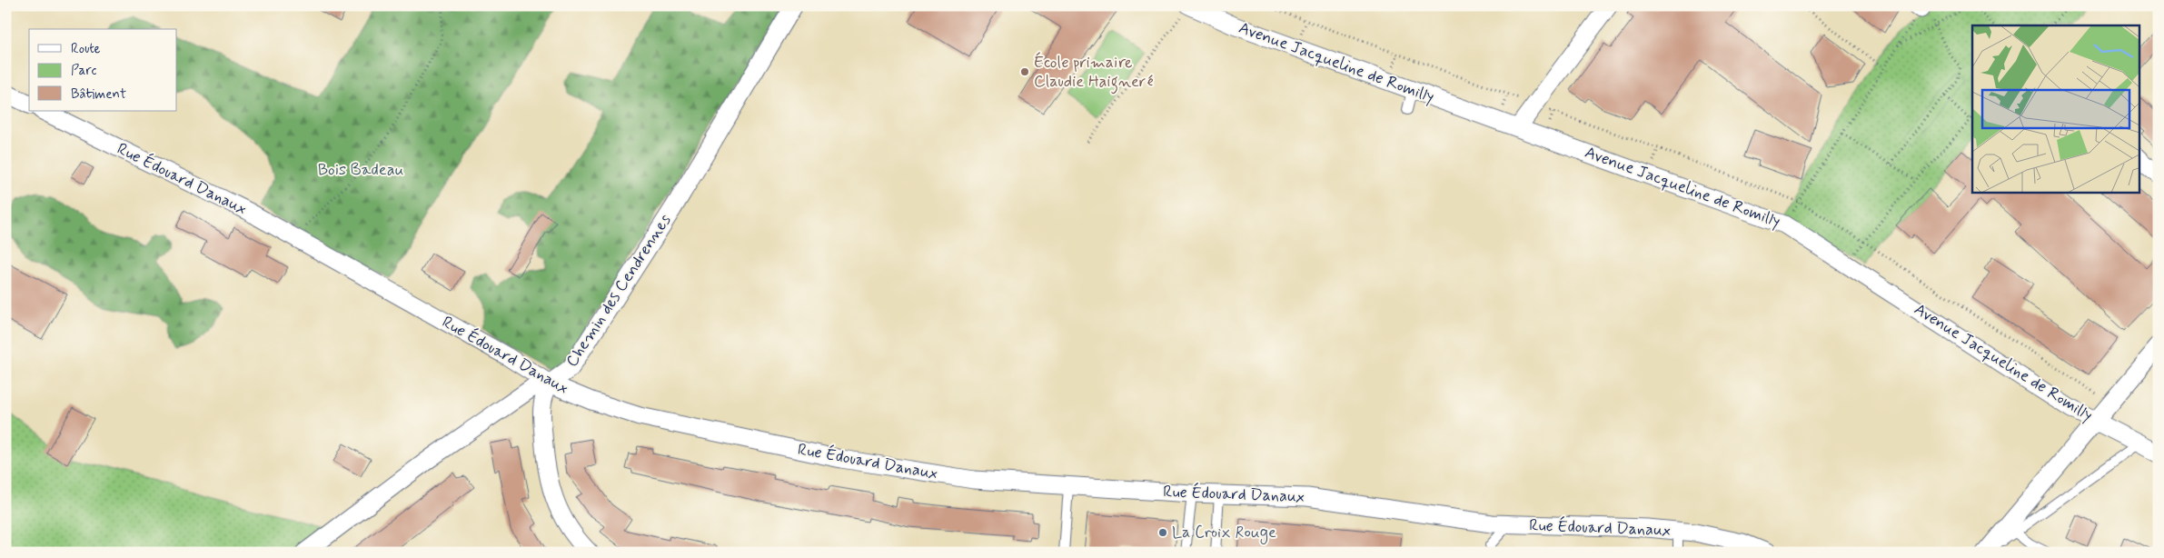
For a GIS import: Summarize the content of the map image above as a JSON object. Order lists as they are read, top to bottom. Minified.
{"streets":{"street":["Avenue Jacqueline de Romilly","Rue Édouard Danaux","Chemin des Cendrennes"]},"crossings":[["Rue Édouard Danaux","Chemin des Cendrennes"]],"parks":["Bois Badeau"],"places":["École primaire Claudie Haigneré","La Croix Rouge"],"legend":["Route","Parc","Bâtiment"]}
